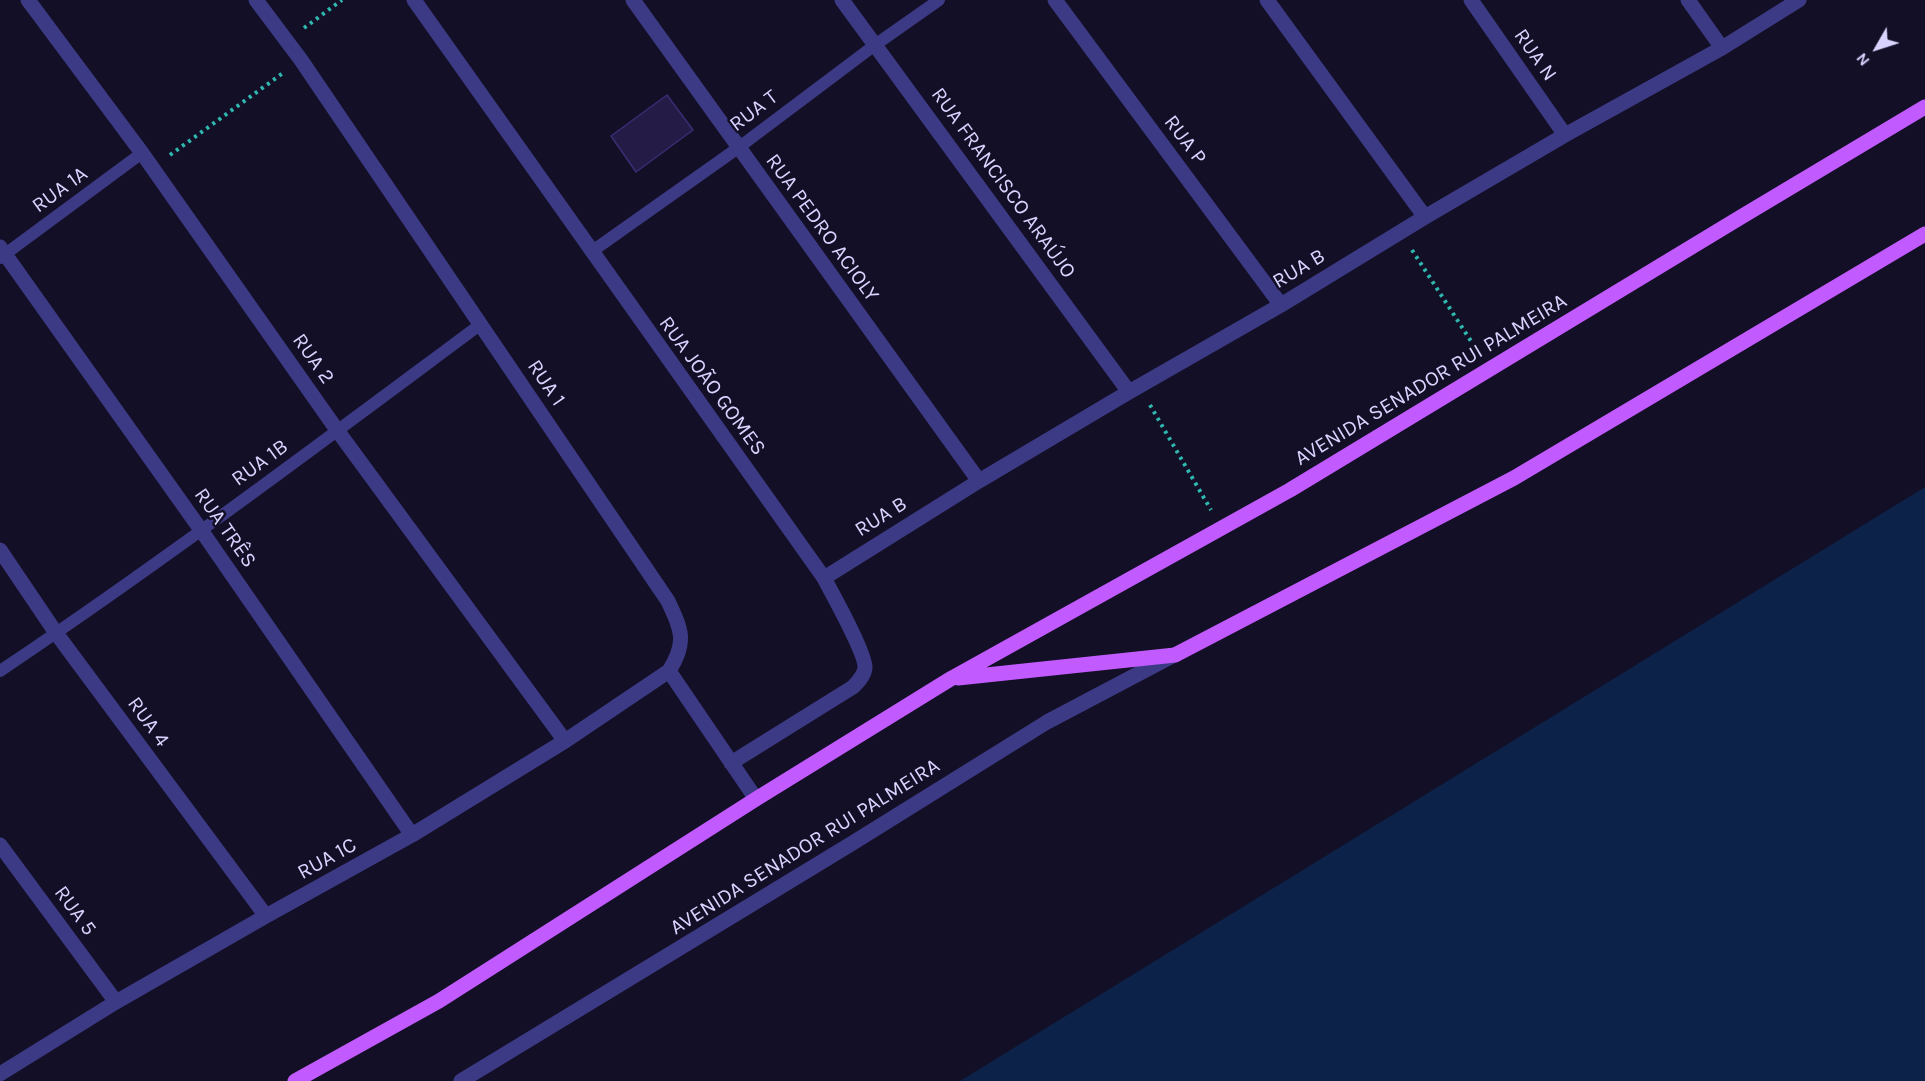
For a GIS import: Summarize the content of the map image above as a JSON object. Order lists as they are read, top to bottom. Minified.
{"streets":{"main road":["AVENIDA SENADOR RUI PALMEIRA"],"street":["RUA N","RUA P","RUA FRANCISCO ARAÚJO","RUA PEDRO ACIOLY","RUA B","RUA 2","RUA 1","RUA JOÃO GOMES","RUA TRÊS","RUA 4","RUA 1C","RUA 5"],"lane":["RUA T","RUA 1A","RUA 1B"]},"crossings":[["RUA N","RUA B"],["RUA T","RUA FRANCISCO ARAÚJO"],["RUA T","RUA PEDRO ACIOLY"],["RUA T","RUA JOÃO GOMES"],["RUA P","RUA B"],["RUA FRANCISCO ARAÚJO","RUA B"],["RUA 1A","RUA 2"],["RUA 1A","RUA TRÊS"],["RUA PEDRO ACIOLY","RUA B"],["RUA B","RUA JOÃO GOMES"],["RUA 2","RUA 1B"],["RUA 2","RUA 1C"],["RUA 1","RUA 1B"],["RUA 1","RUA 1C"],["RUA 1B","RUA TRÊS"],["RUA 1B","RUA 4"],["RUA TRÊS","RUA 1C"],["RUA 4","RUA 1C"],["RUA 1C","RUA 5"]],"north":"bottom left"}
